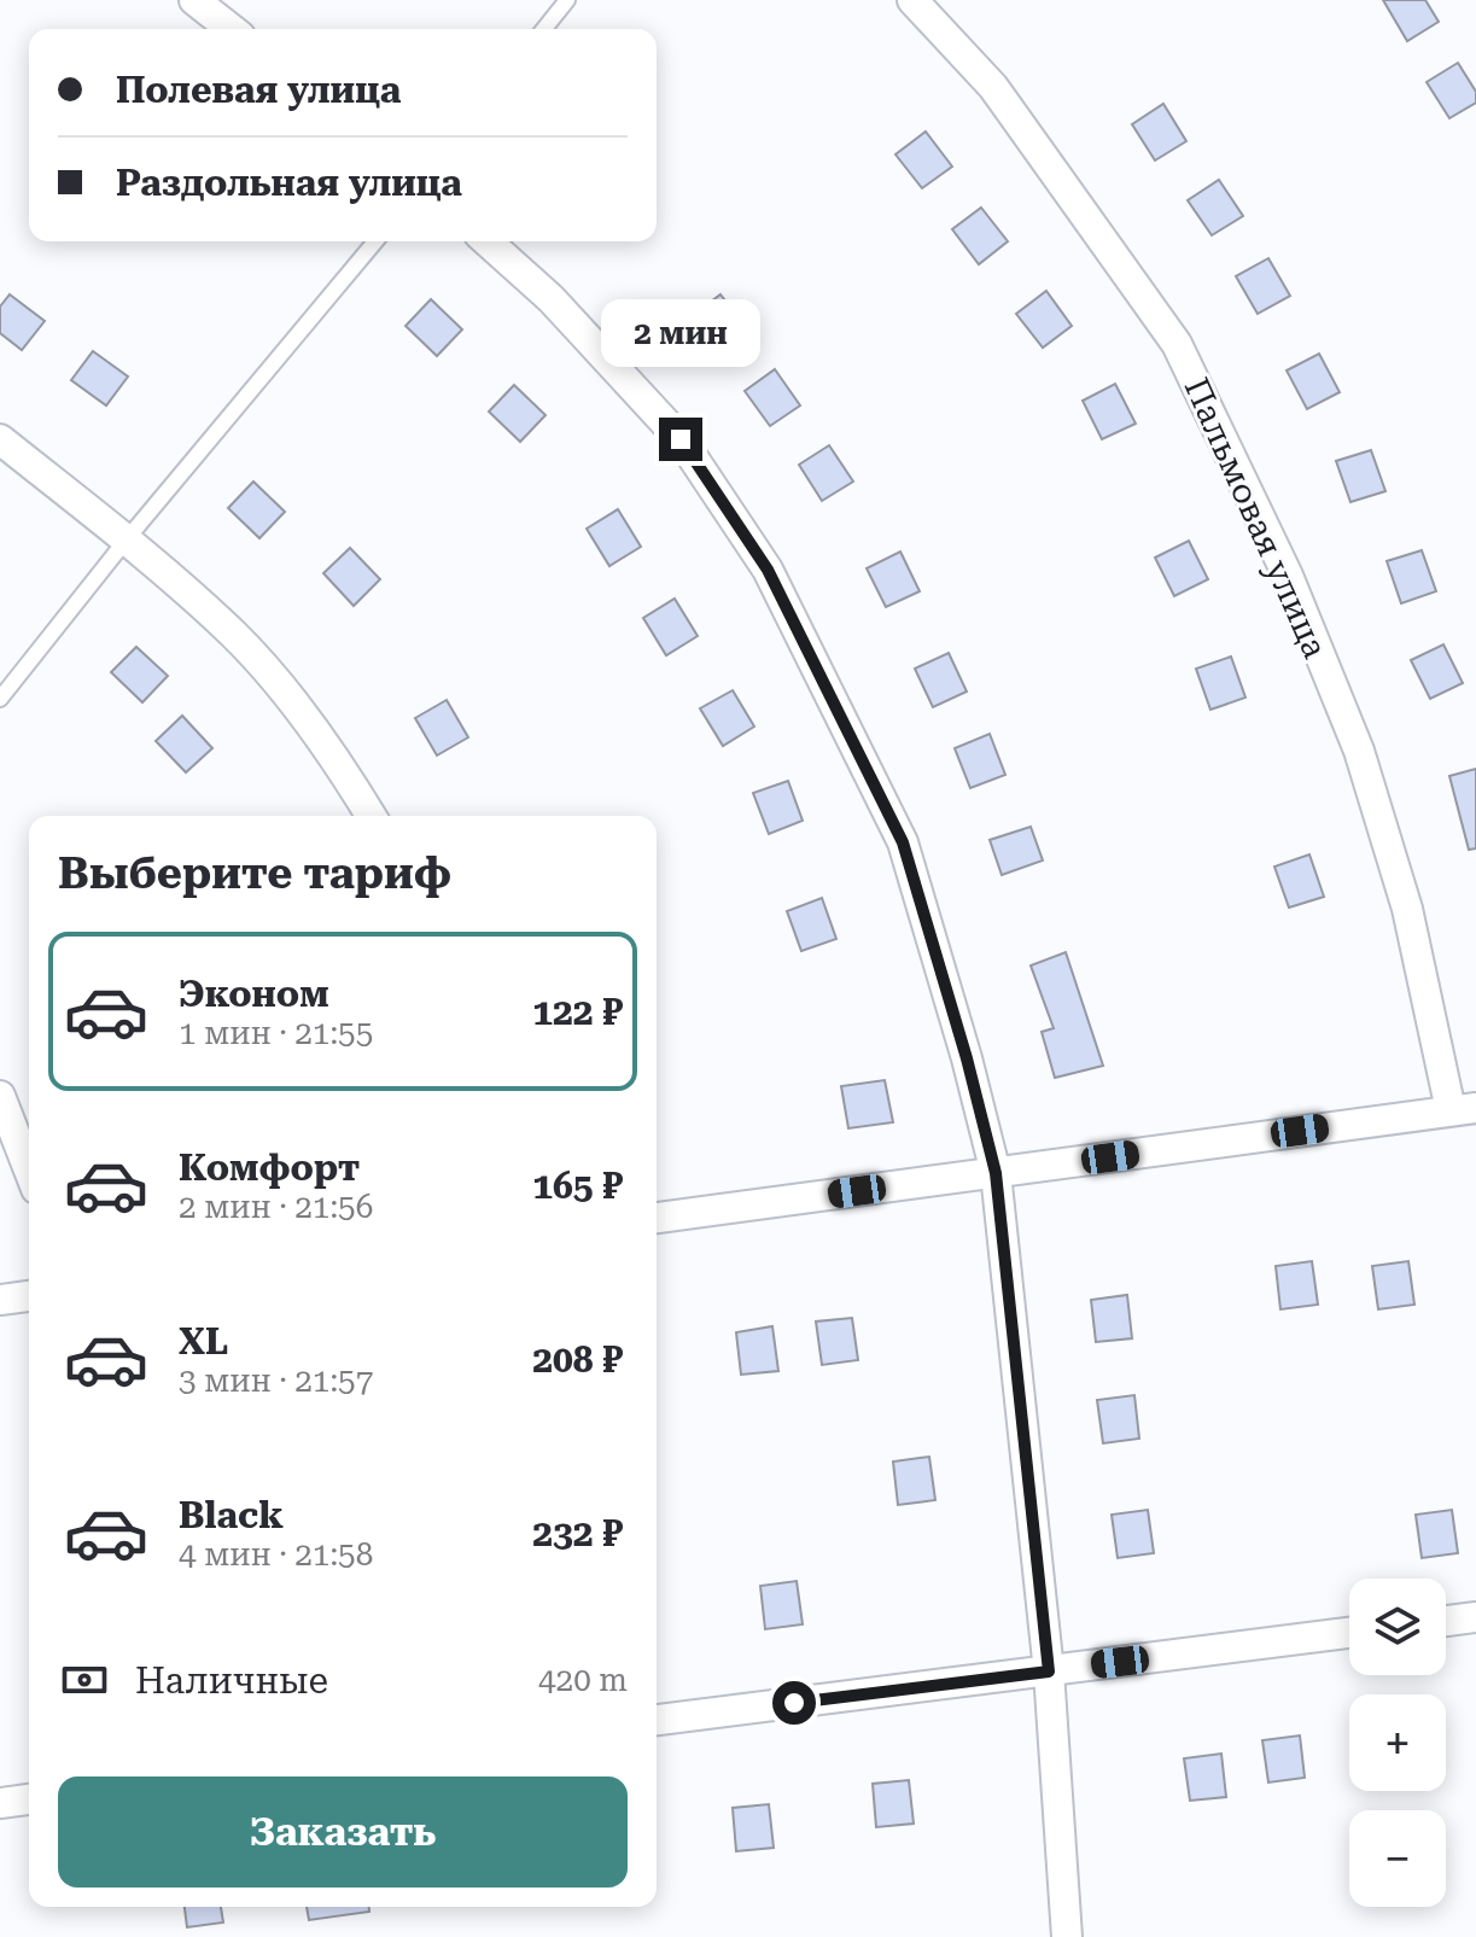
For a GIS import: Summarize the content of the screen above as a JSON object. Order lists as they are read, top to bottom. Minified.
{"streets":{"street":["Пальмовая улица"]},"page":{"banner":["Полевая улица","Раздольная улица"],"bubble":"2 мин","heading":"Выберите тариф","list":[{"name":"Эконом","note":"1 мин · 21:55","value":"122 ₽"},{"name":"Комфорт","note":"2 мин · 21:56","value":"165 ₽"},{"name":"XL","note":"3 мин · 21:57","value":"208 ₽"},{"name":"Black","note":"4 мин · 21:58","value":"232 ₽"}],"map_buttons":["+","−"],"pay":["Наличные","420 m"],"buttons":"Заказать"}}
